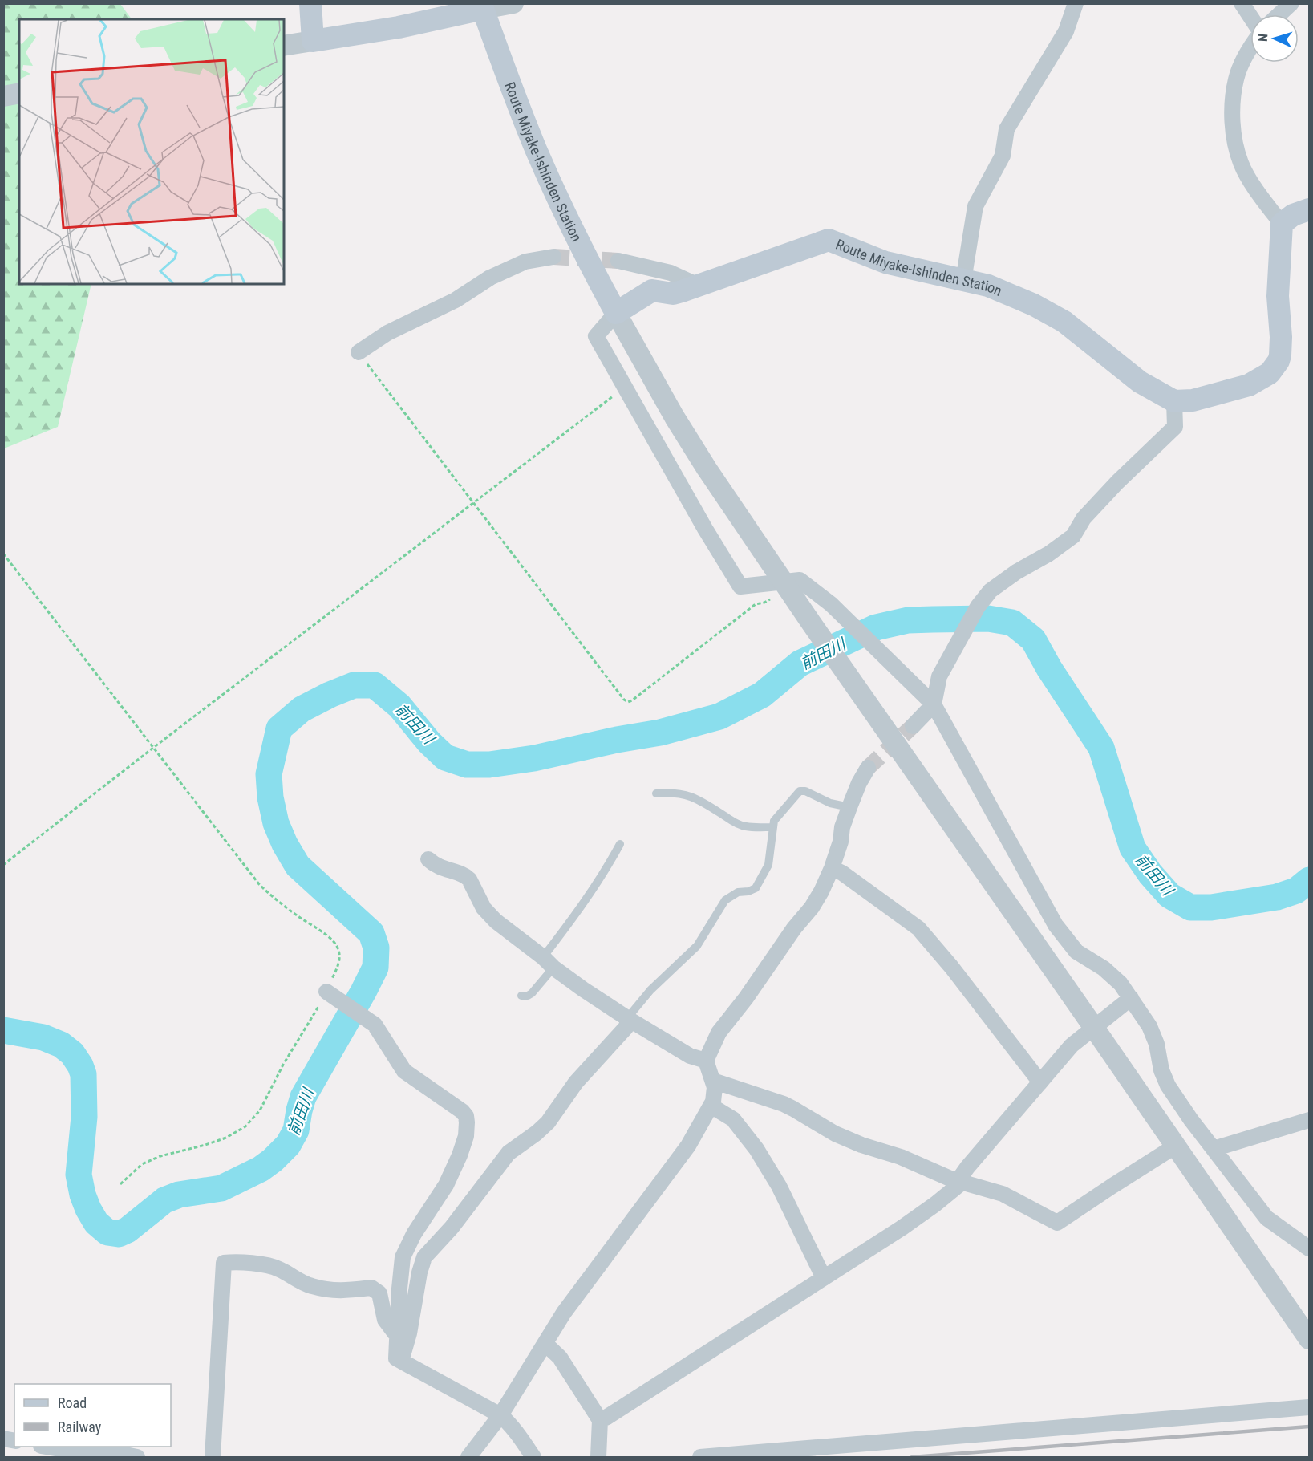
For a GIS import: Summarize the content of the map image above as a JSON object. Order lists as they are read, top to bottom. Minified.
{"streets":{"main road":["Route Miyake-Ishinden Station"]},"water":["前田川"],"legend":["Road","Railway"],"north":"left"}
